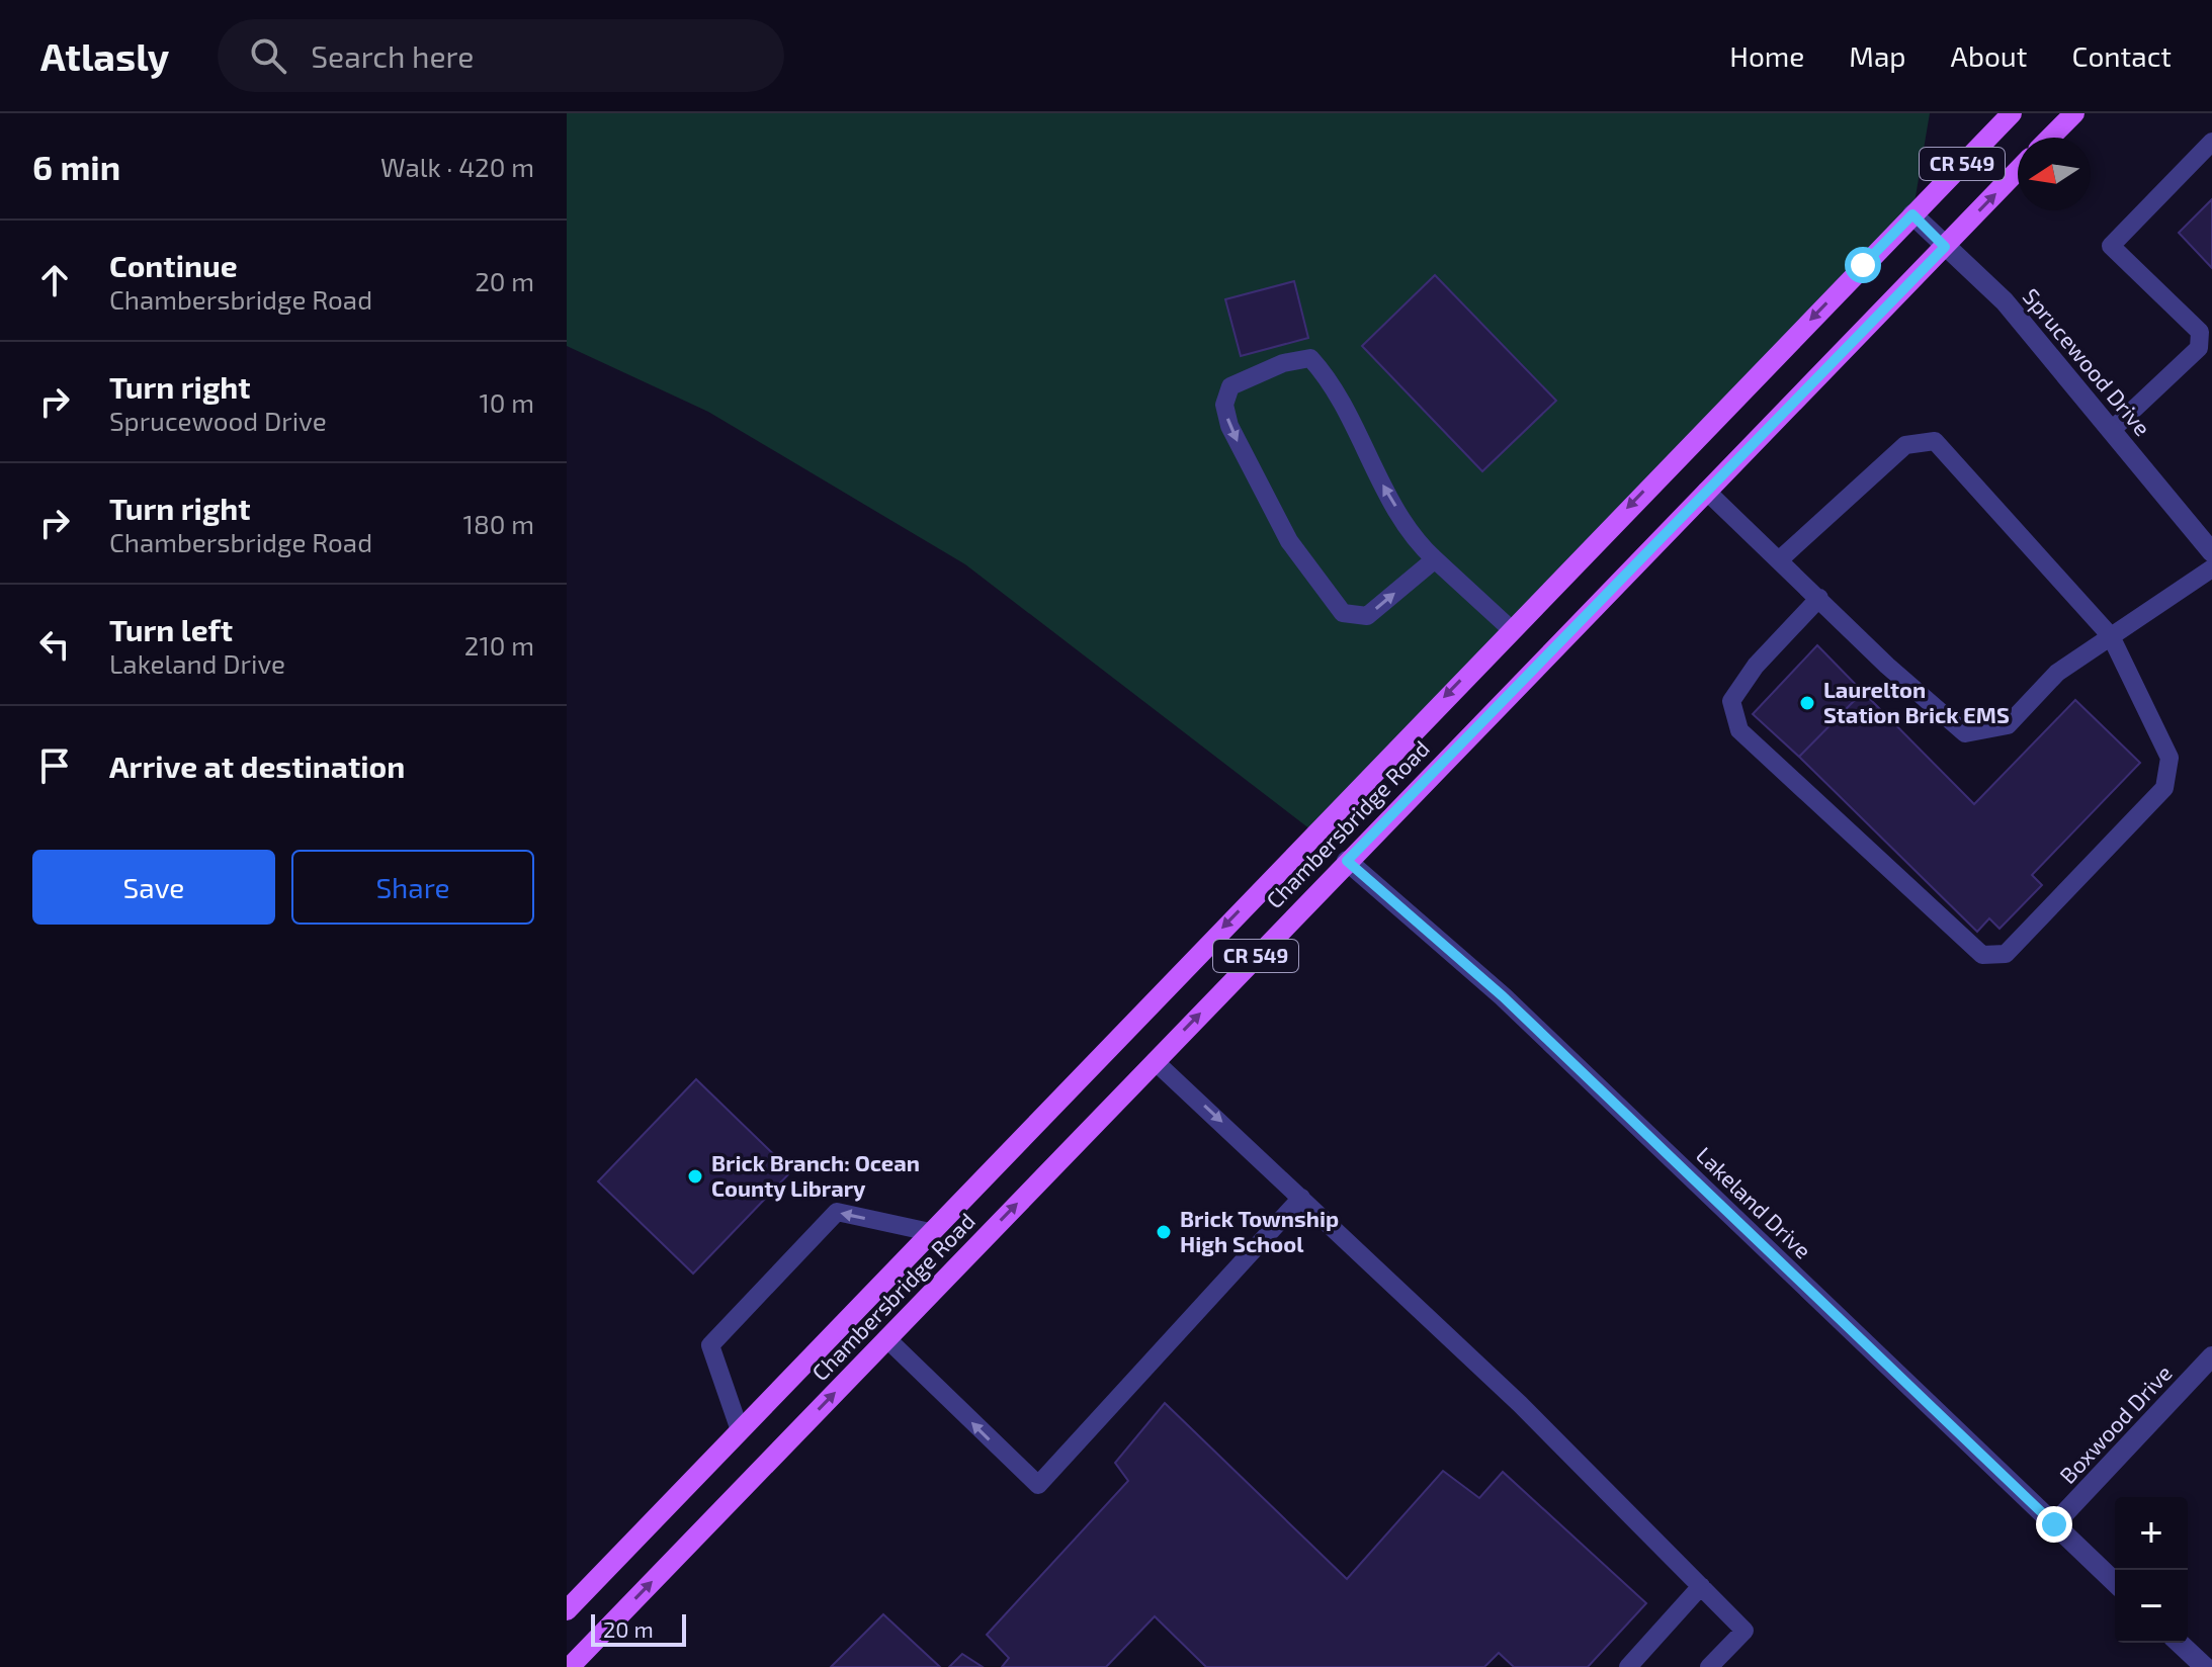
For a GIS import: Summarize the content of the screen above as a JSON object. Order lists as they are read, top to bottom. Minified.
{"streets":{"main road":["CR 549","Chambersbridge Road"],"street":["Sprucewood Drive","Lakeland Drive","Boxwood Drive"]},"crossings":[["Sprucewood Drive","Chambersbridge Road"],["Chambersbridge Road","Lakeland Drive"],["Lakeland Drive","Boxwood Drive"]],"places":["Laurelton Station Brick EMS","Brick Branch: Ocean County Library","Brick Township High School"],"scale_bar":"20 m","north":"left","page":{"header":"Atlasly","search":"Search here","nav":["Home","Map","About","Contact"],"heading":["6 min","Walk · 420 m"],"list":[["Continue","Chambersbridge Road","20 m"],["Turn right","Sprucewood Drive","10 m"],["Turn right","Chambersbridge Road","180 m"],["Turn left","Lakeland Drive","210 m"],"Arrive at destination"],"buttons":["Save","Share"],"map_buttons":["+","−"],"scale":"20 m"}}
